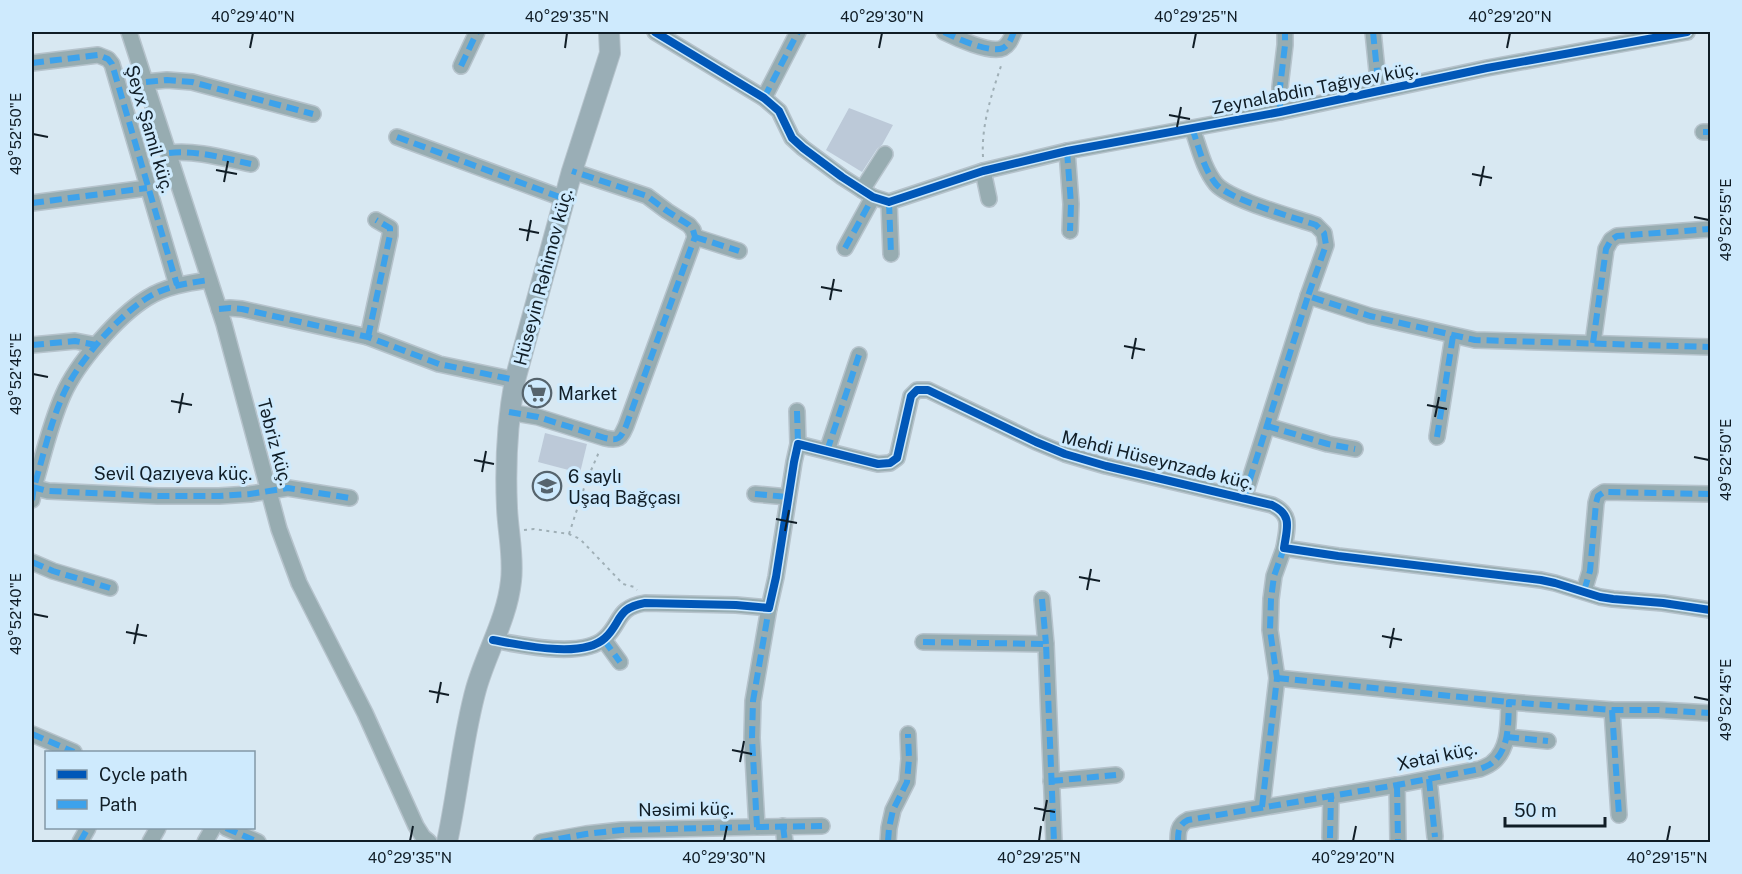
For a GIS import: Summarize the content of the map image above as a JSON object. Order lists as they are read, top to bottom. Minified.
{"streets":{"main road":["Hüseyin Rəhimov küç."],"street":["Zeynalabdin Tağıyev küç.","Şeyx Şamil küç.","Təbriz küç.","Mehdi Hüseynzadə küç.","Sevil Qazıyeva küç.","Xətai küç.","Nəsimi küç."]},"crossings":[["Təbriz küç.","Sevil Qazıyeva küç."]],"places":{"supermarket":["Market"],"school or university":["6 saylı Uşaq Bağçası"]},"legend":["Cycle path","Path"],"scale_bar":"50 m","coordinates":["40°29'40\"N","40°29'35\"N","40°29'30\"N","40°29'25\"N","40°29'20\"N","49°52'50\"E","49°52'55\"E","49°52'45\"E","49°52'40\"E","40°29'15\"N"]}
